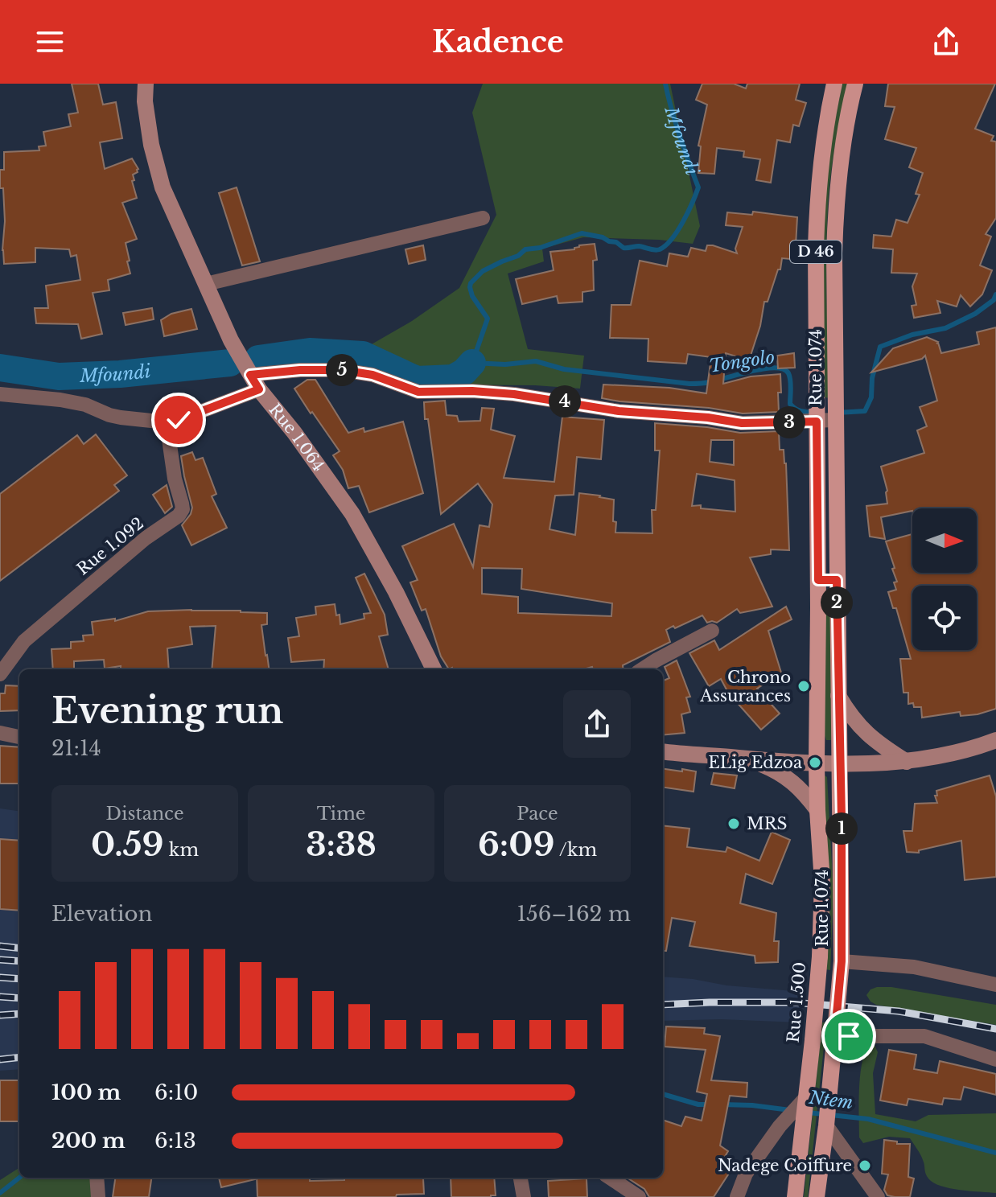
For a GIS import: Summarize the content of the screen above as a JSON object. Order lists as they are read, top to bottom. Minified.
{"streets":{"main road":["D 46","Rue 1.074","Rue 1.064","Rue 1.500"],"street":["Rue 1.092"]},"crossings":[["Rue 1.074","Rue 1.500"]],"water":["Mfoundi","Tongolo","Ntem"],"places":["Chrono Assurances","ELig Edzoa","MRS","Nadege Coiffure"],"north":"right","page":{"header":"Kadence","pins":["5","4","3","2","1"],"heading":["Evening run","21:14"],"stats":[["Distance","0.59 km"],["Time","3:38"],["Pace","6:09 /km"]],"chart":["Elevation","156–162 m"],"list":[{"name":"100 m","note":"6:10"},{"name":"200 m","note":"6:13"}]}}
